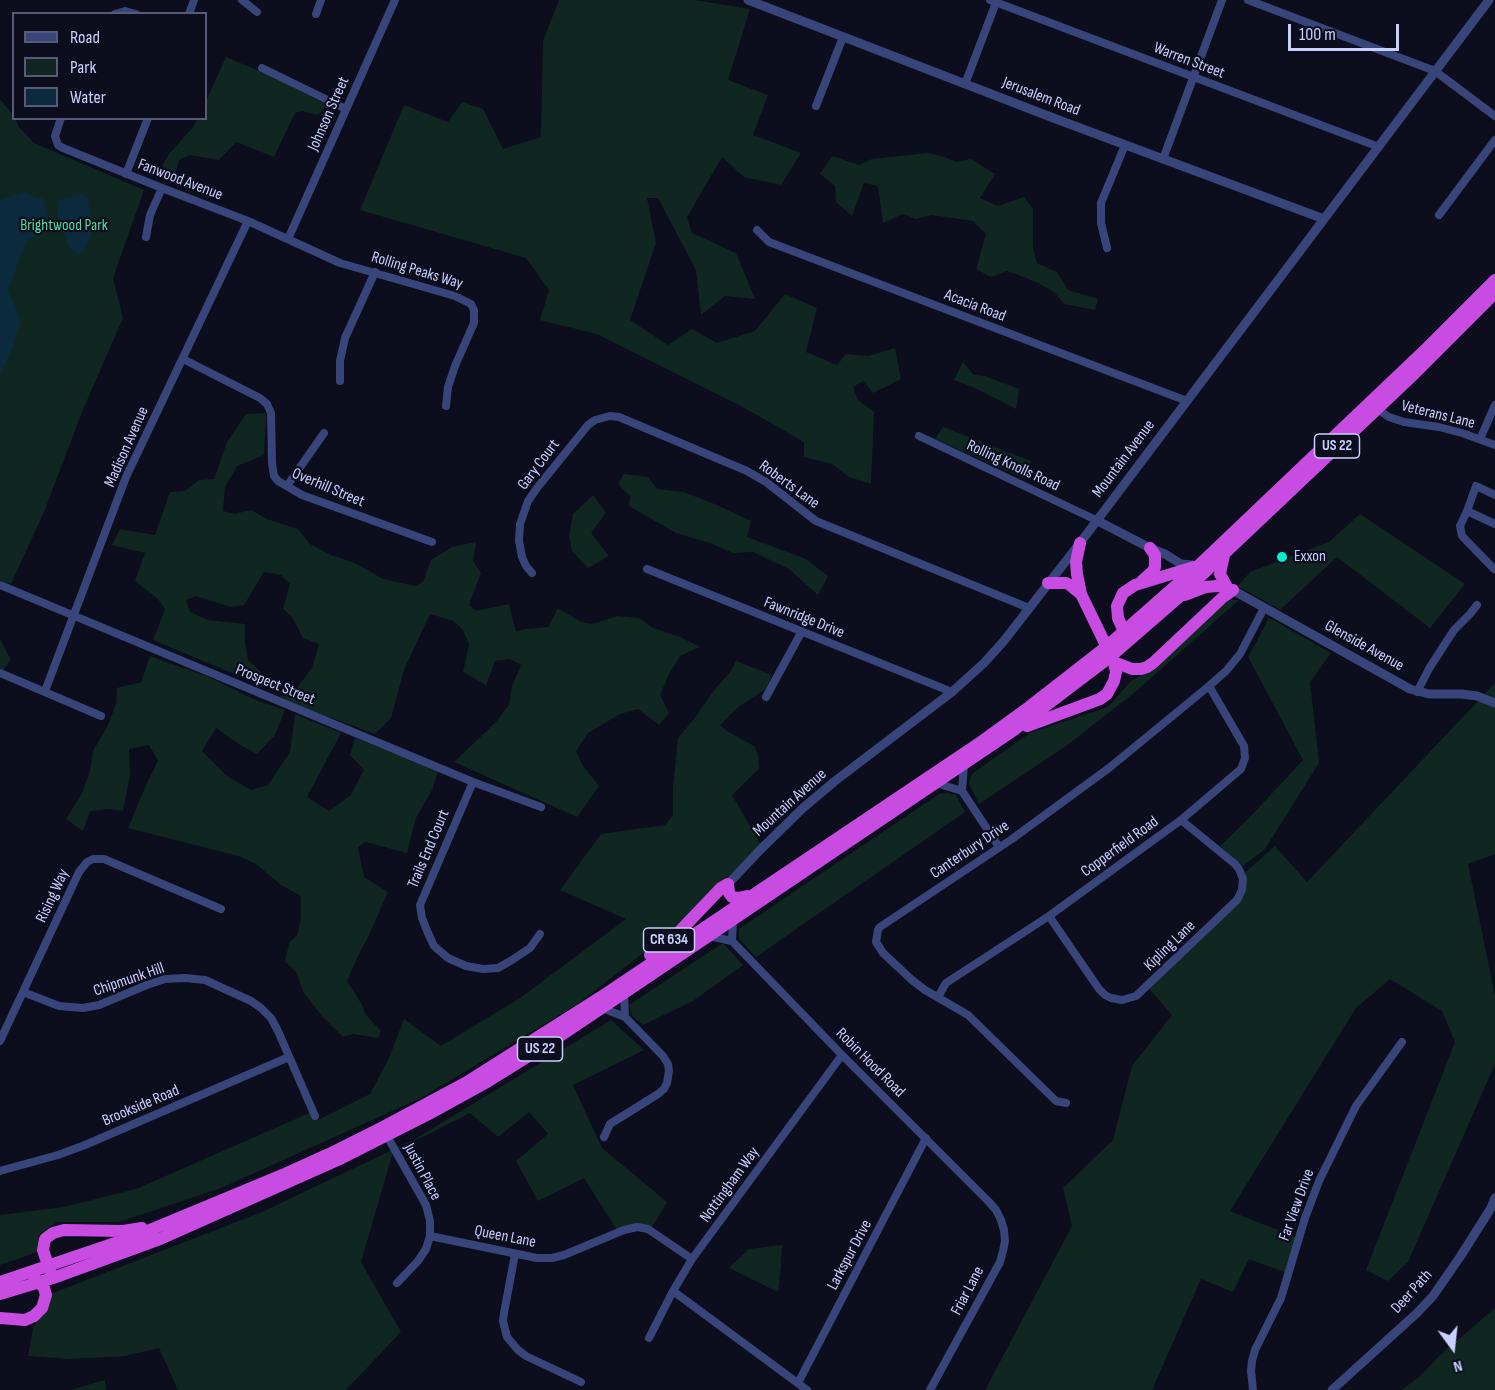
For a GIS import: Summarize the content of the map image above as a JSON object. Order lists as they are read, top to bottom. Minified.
{"streets":{"highway":["US 22","CR 634"],"street":["Warren Street","Jerusalem Road","Johnson Street","Fanwood Avenue","Rolling Peaks Way","Acacia Road","Veterans Lane","Madison Avenue","Mountain Avenue","Gary Court","Rolling Knolls Road","Roberts Lane","Overhill Street","Fawnridge Drive","Glenside Avenue","Prospect Street","Copperfield Road","Trails End Court","Canterbury Drive","Rising Way","Kipling Lane","Chipmunk Hill","Robin Hood Road","Brookside Road","Justin Place","Nottingham Way","Far View Drive","Queen Lane","Larkspur Drive","Friar Lane","Deer Path"]},"crossings":[["Warren Street","Mountain Avenue"],["Jerusalem Road","Mountain Avenue"],["Johnson Street","Fanwood Avenue"],["Johnson Street","Rolling Peaks Way"],["Fanwood Avenue","Rolling Peaks Way"],["Fanwood Avenue","Madison Avenue"],["Acacia Road","Mountain Avenue"],["Veterans Lane","US 22"],["US 22","CR 634"],["US 22","Justin Place"],["Madison Avenue","Overhill Street"],["Madison Avenue","Prospect Street"],["Mountain Avenue","Rolling Knolls Road"],["Mountain Avenue","Roberts Lane"],["Mountain Avenue","Fawnridge Drive"],["Mountain Avenue","CR 634"],["Gary Court","Roberts Lane"],["Glenside Avenue","Canterbury Drive"],["Prospect Street","Trails End Court"],["Copperfield Road","Canterbury Drive"],["Copperfield Road","Kipling Lane"],["Rising Way","Chipmunk Hill"],["Chipmunk Hill","Brookside Road"],["Robin Hood Road","Nottingham Way"],["Robin Hood Road","Larkspur Drive"],["Robin Hood Road","Friar Lane"],["Justin Place","Queen Lane"],["Nottingham Way","Queen Lane"]],"parks":["Brightwood Park"],"places":["Exxon"],"legend":["Road","Park","Water"],"scale_bar":"100 m","north":"bottom"}
